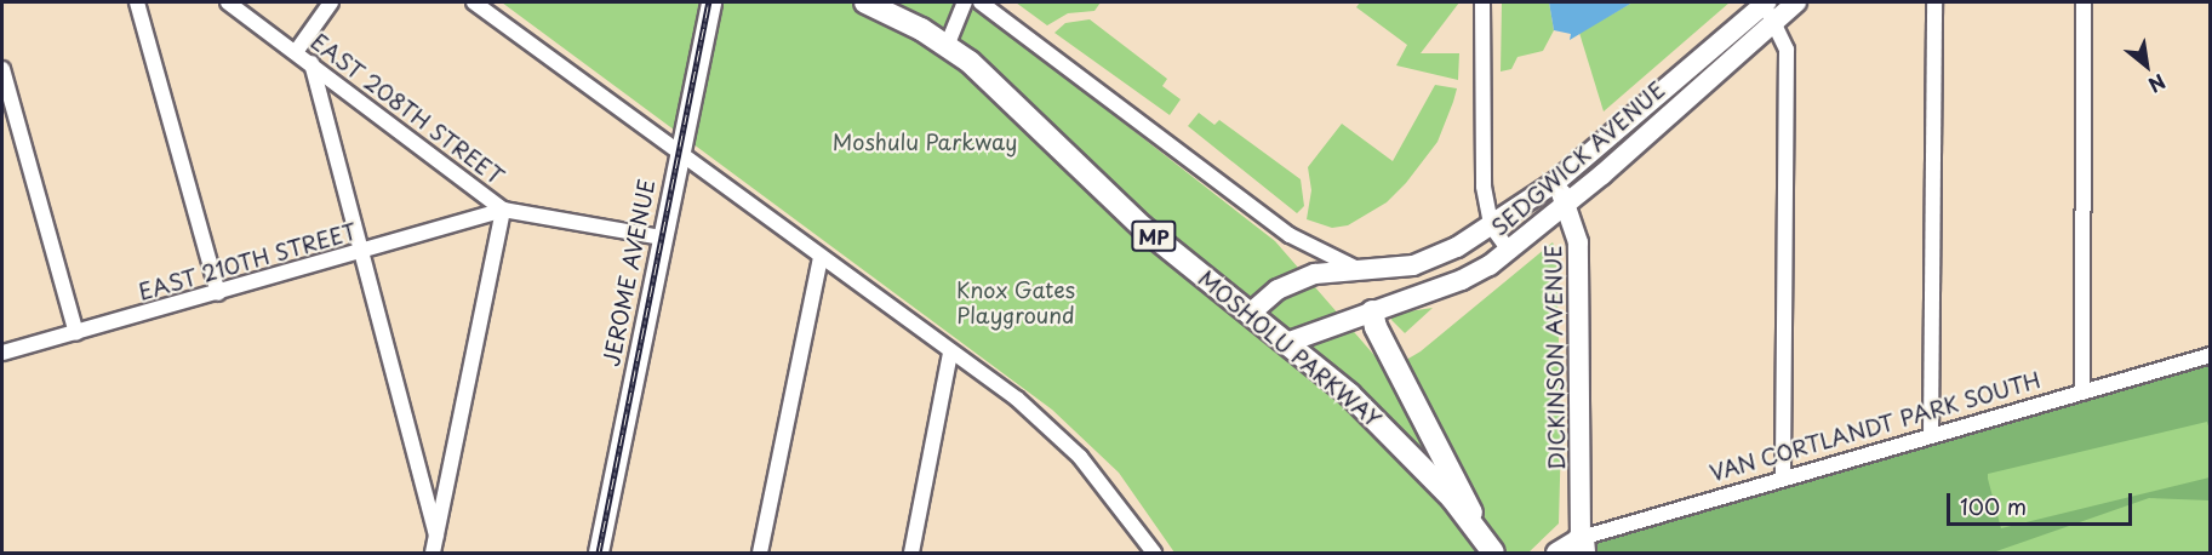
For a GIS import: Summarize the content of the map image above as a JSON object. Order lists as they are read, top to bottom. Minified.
{"streets":{"main road":["SEDGWICK AVENUE","MP","JEROME AVENUE","MOSHOLU PARKWAY","DICKINSON AVENUE","VAN CORTLANDT PARK SOUTH"],"street":["EAST 208TH STREET","EAST 210TH STREET"]},"crossings":[["EAST 208TH STREET","EAST 210TH STREET"],["EAST 208TH STREET","JEROME AVENUE"],["SEDGWICK AVENUE","MOSHOLU PARKWAY"],["SEDGWICK AVENUE","DICKINSON AVENUE"],["DICKINSON AVENUE","VAN CORTLANDT PARK SOUTH"]],"parks":["Moshulu Parkway","Knox Gates Playground"],"scale_bar":"100 m","north":"bottom right"}
